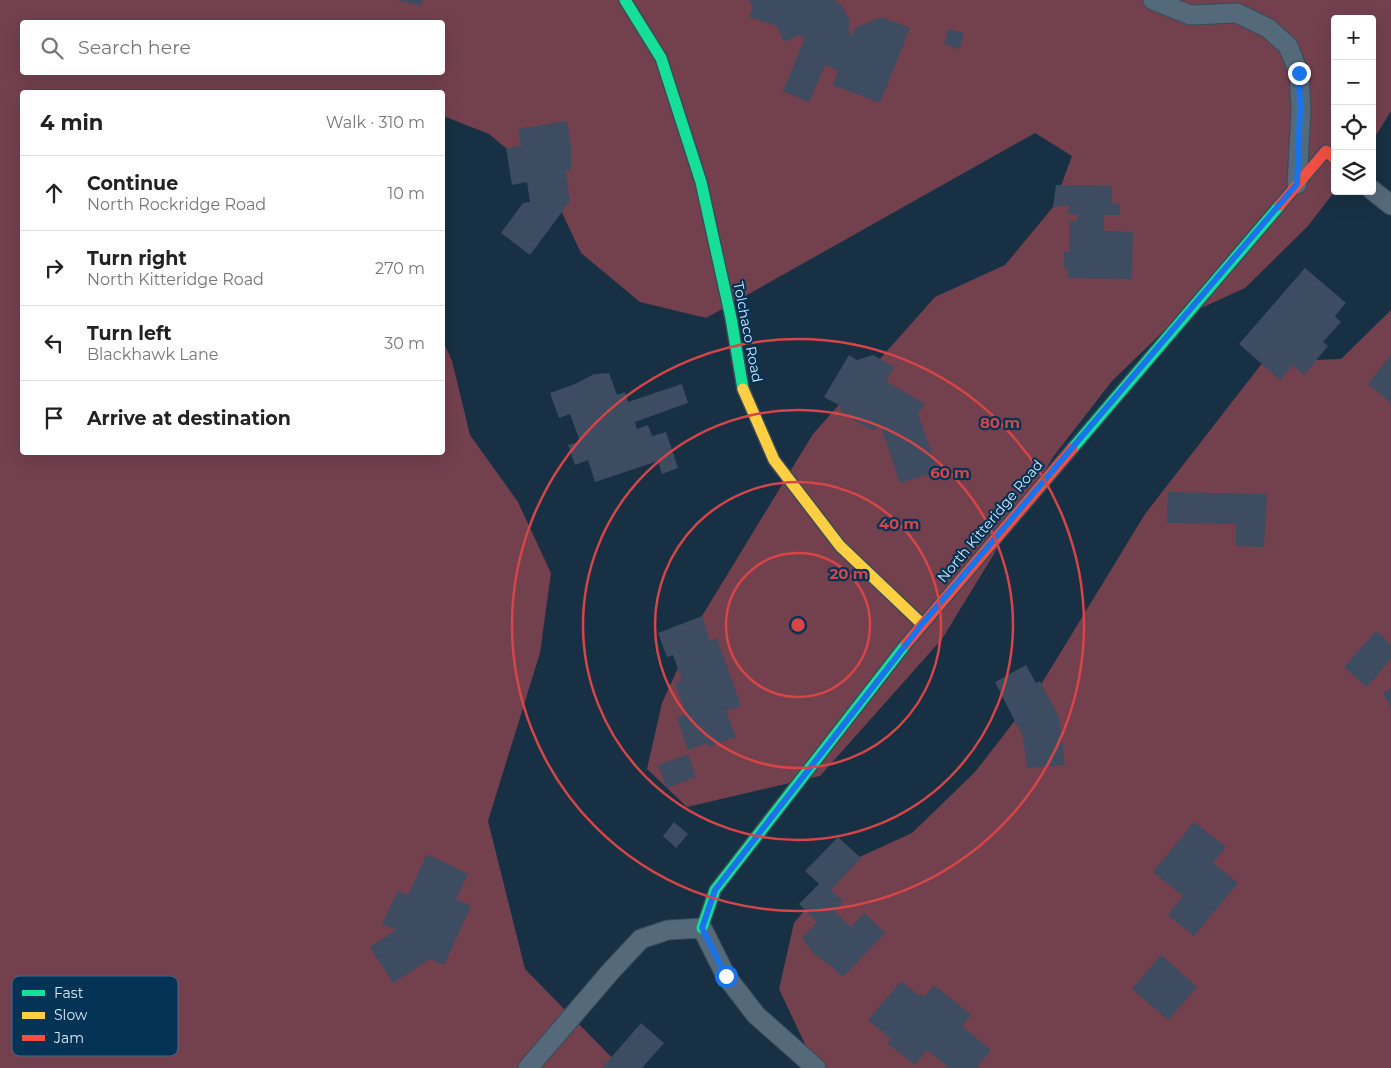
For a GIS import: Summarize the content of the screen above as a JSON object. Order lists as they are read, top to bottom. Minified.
{"streets":{"street":["Tolchaco Road","North Kitteridge Road"]},"crossings":[["Tolchaco Road","North Kitteridge Road"]],"legend":["Fast","Slow","Jam"],"page":{"map_buttons":["+","−"],"search":"Search here","heading":["4 min","Walk · 310 m"],"list":[["Continue","North Rockridge Road","10 m"],["Turn right","North Kitteridge Road","270 m"],["Turn left","Blackhawk Lane","30 m"],"Arrive at destination"]},"rings":["80 m","60 m","40 m","20 m"]}
